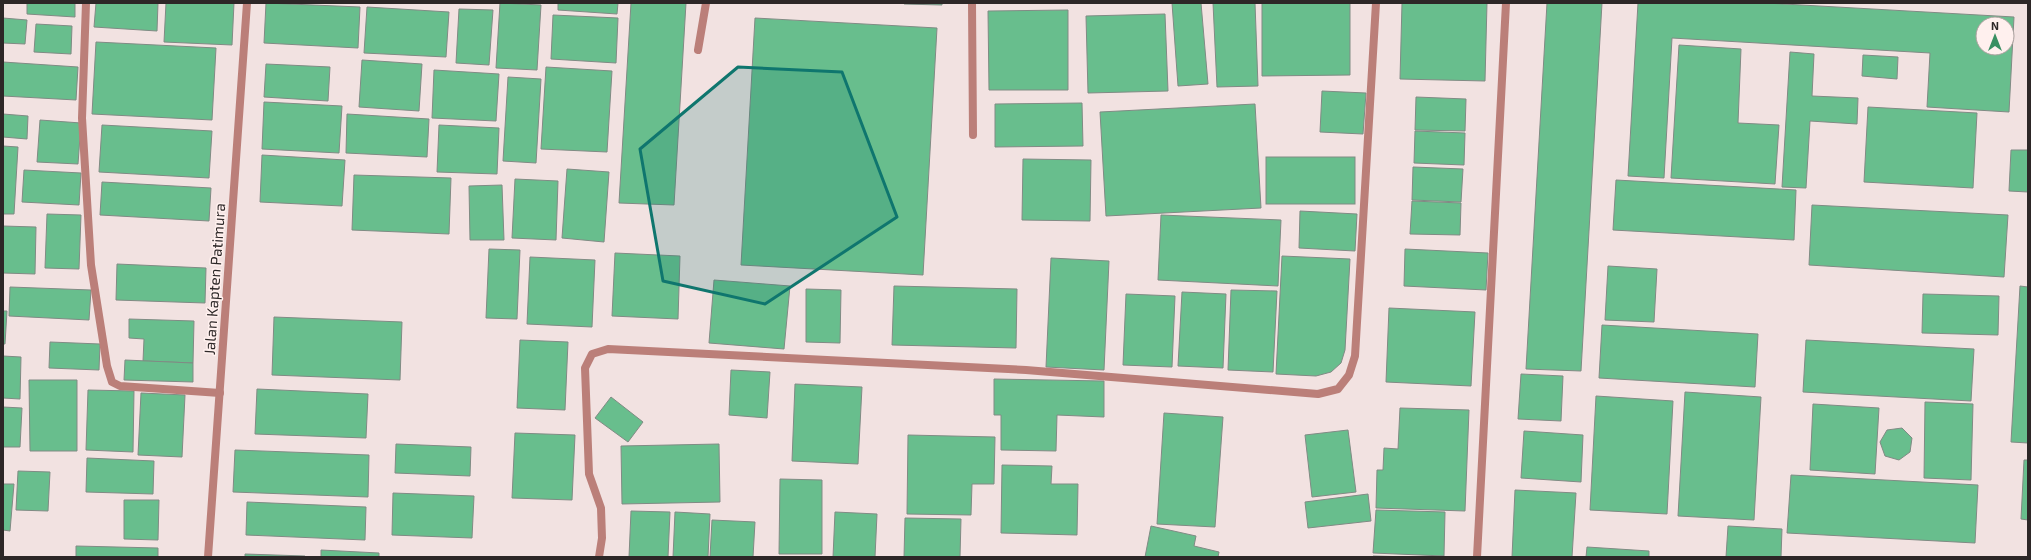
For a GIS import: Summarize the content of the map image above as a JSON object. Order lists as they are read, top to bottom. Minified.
{"streets":{"street":["Jalan Kapten Patimura"]},"north":"top"}
